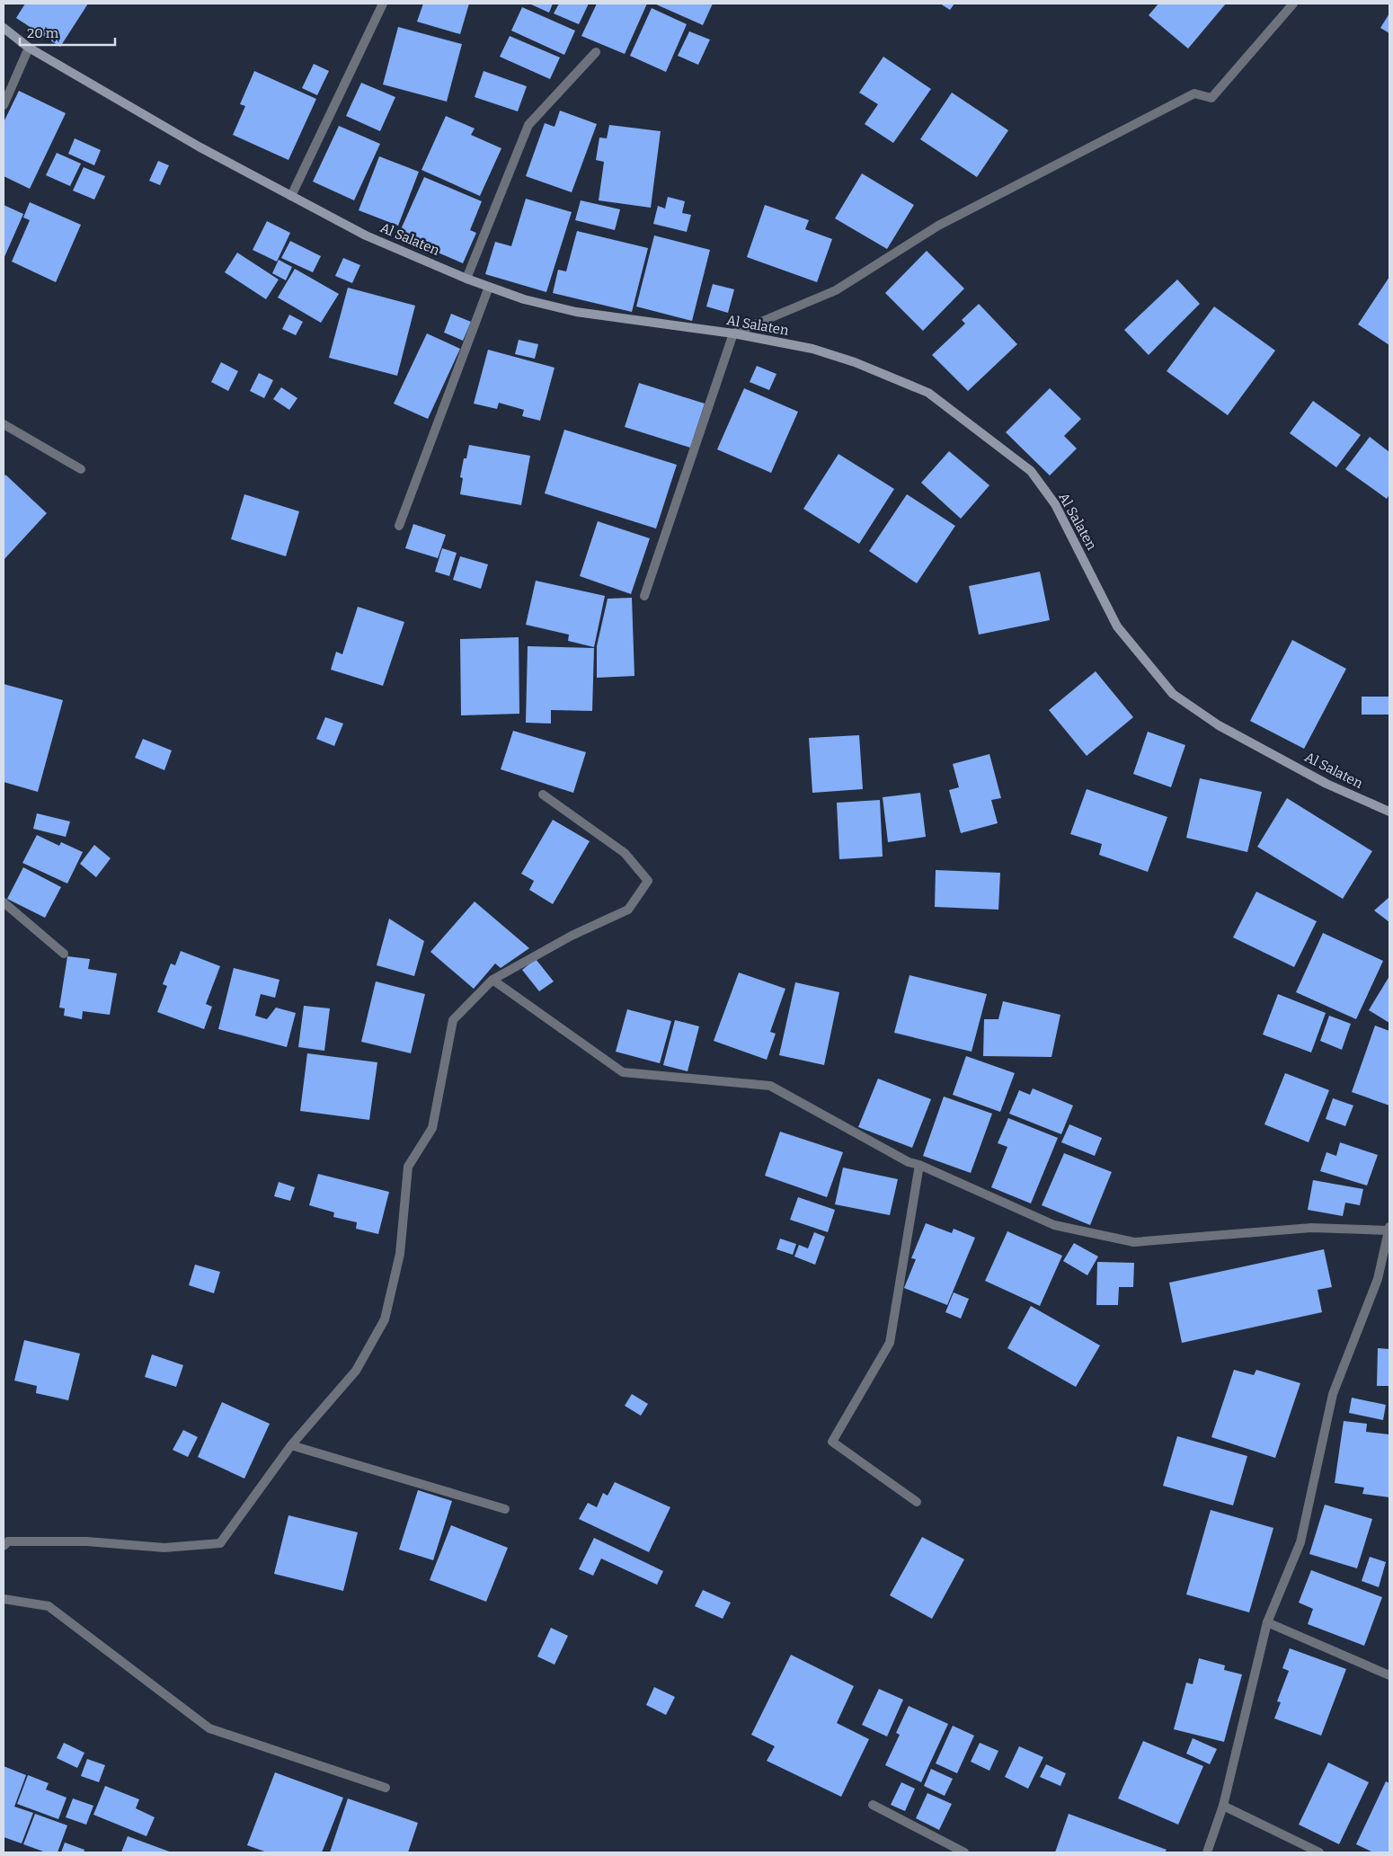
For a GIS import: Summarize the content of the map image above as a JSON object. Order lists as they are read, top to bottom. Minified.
{"streets":{"main road":["Al Salaten"]},"scale_bar":"20 m"}
